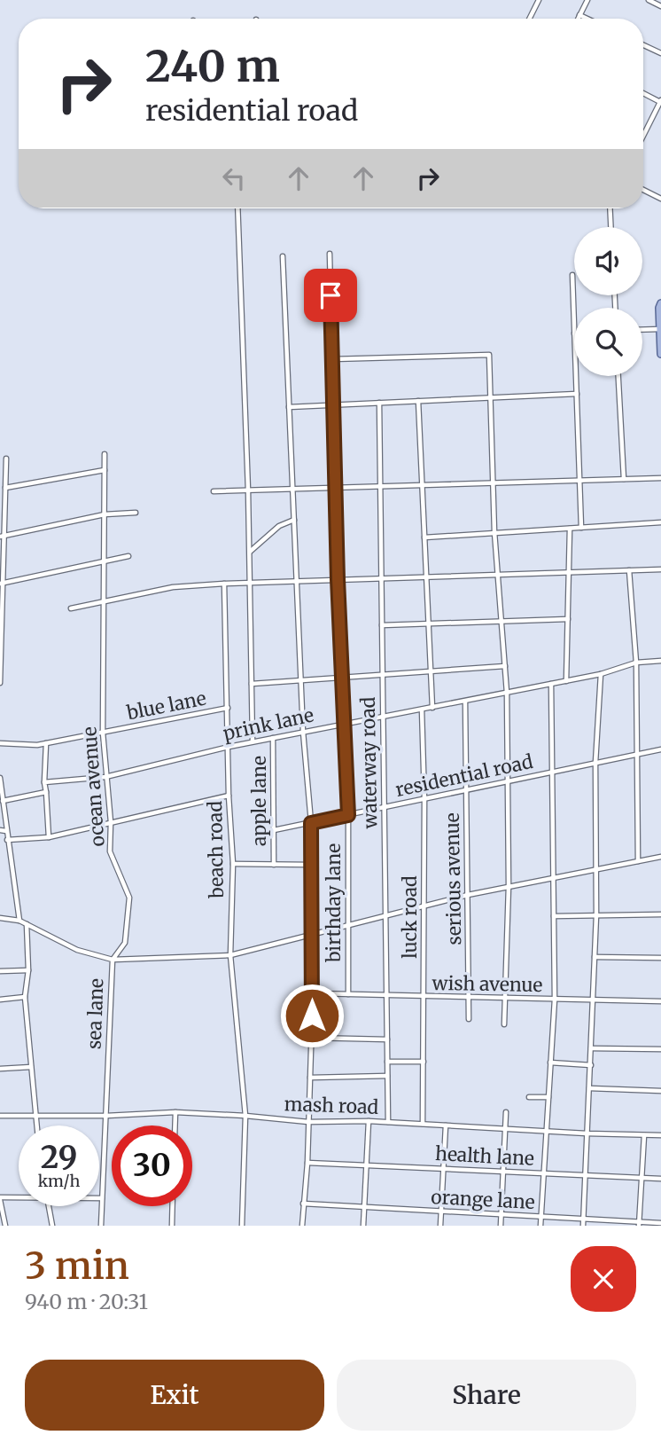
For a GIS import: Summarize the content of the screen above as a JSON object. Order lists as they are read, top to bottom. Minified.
{"streets":{"street":["blue lane","prink lane","waterway road","residential road","ocean avenue","apple lane","beach road","serious avenue","birthday lane","luck road","wish avenue","sea lane","mash road","health lane","orange lane"]},"crossings":[["blue lane","ocean avenue"],["blue lane","beach road"],["prink lane","waterway road"],["prink lane","ocean avenue"],["prink lane","apple lane"],["prink lane","beach road"],["prink lane","serious avenue"],["prink lane","birthday lane"],["prink lane","luck road"],["waterway road","residential road"],["waterway road","wish avenue"],["waterway road","mash road"],["residential road","apple lane"],["residential road","serious avenue"],["residential road","birthday lane"],["residential road","luck road"],["ocean avenue","sea lane"],["beach road","mash road"],["serious avenue","wish avenue"],["birthday lane","wish avenue"],["luck road","wish avenue"],["luck road","mash road"],["sea lane","mash road"]],"page":{"turn":["240 m","residential road"],"speed":"29 km/h","limit":"30","heading":["3 min","940 m · 20:31"],"buttons":["Exit","Share"]}}
